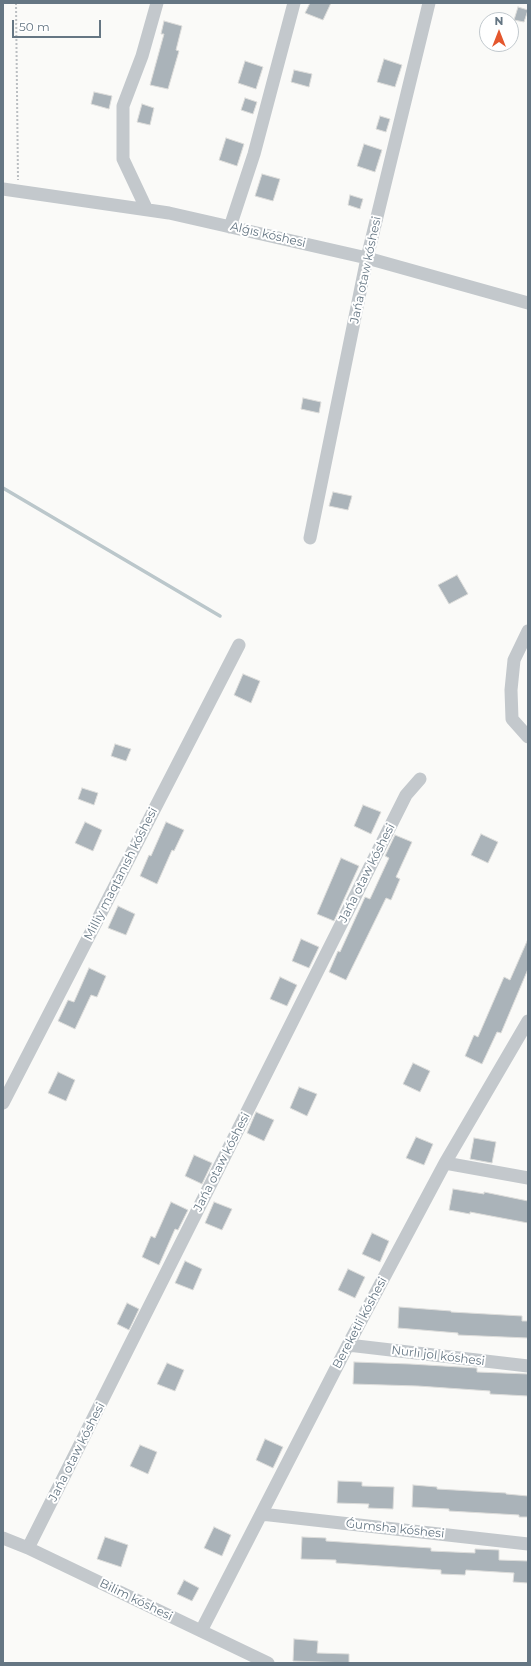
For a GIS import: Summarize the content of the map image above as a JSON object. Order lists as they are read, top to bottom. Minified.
{"streets":{"street":["Alǵıs kóshesi","Jańa otaw kóshesi","Milliy maqtanısh kóshesi","Bereketli kóshesi","Nurlı jol kóshesi","Ǵumsha kóshesi","Bilim kóshesi"]},"crossings":[["Alǵıs kóshesi","Jańa otaw kóshesi"],["Jańa otaw kóshesi","Bilim kóshesi"],["Bereketli kóshesi","Nurlı jol kóshesi"],["Bereketli kóshesi","Ǵumsha kóshesi"],["Bereketli kóshesi","Bilim kóshesi"]],"scale_bar":"50 m","north":"top"}
